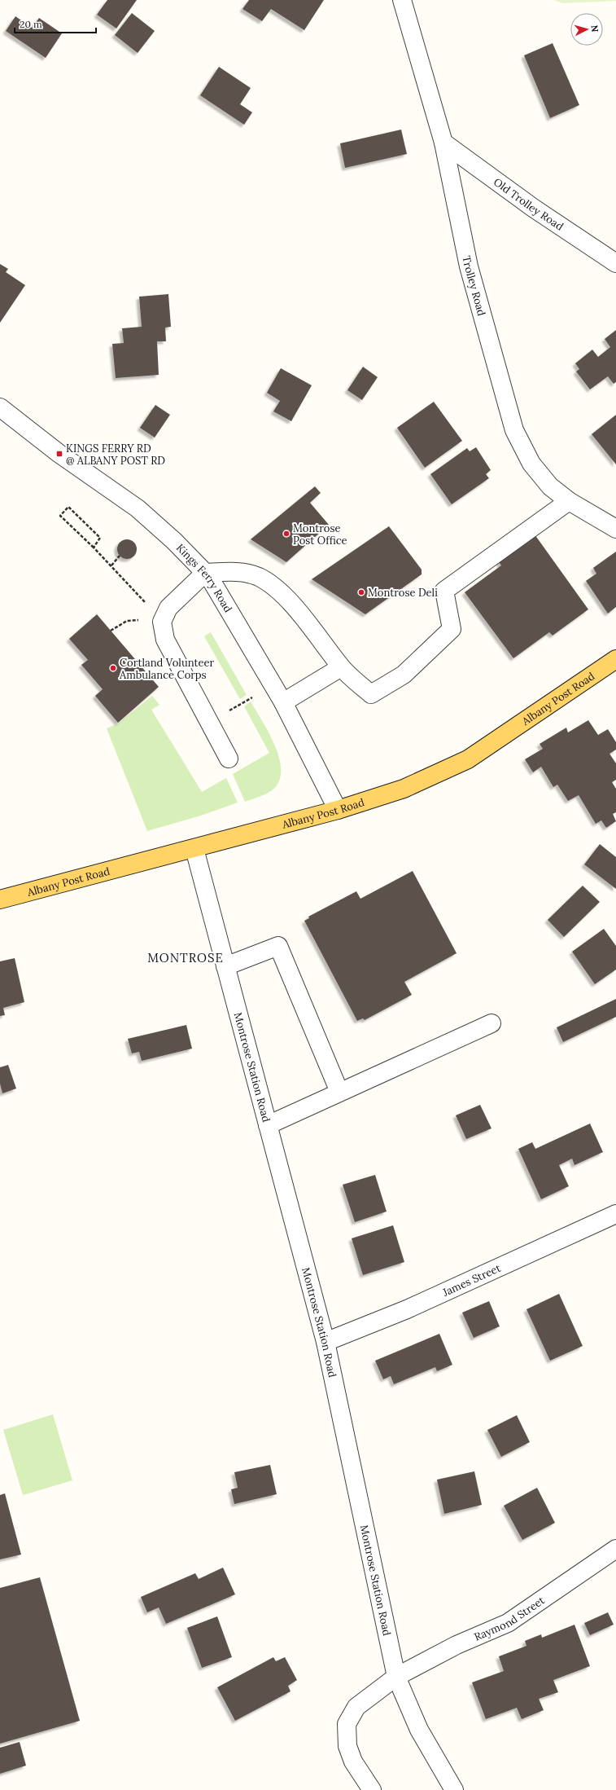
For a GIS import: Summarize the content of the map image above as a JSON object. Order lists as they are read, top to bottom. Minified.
{"streets":{"main road":["Albany Post Road"],"street":["Old Trolley Road","Trolley Road","Kings Ferry Road","Montrose Station Road","James Street","Raymond Street"]},"crossings":[["Old Trolley Road","Trolley Road"],["Kings Ferry Road","Albany Post Road"],["Albany Post Road","Montrose Station Road"],["Montrose Station Road","James Street"],["Montrose Station Road","Raymond Street"]],"districts":["MONTROSE"],"places":{"transit":["KINGS FERRY RD @ ALBANY POST RD"],"other":["Montrose Post Office","Montrose Deli","Cortland Volunteer Ambulance Corps"]},"scale_bar":"20 m","north":"right"}
